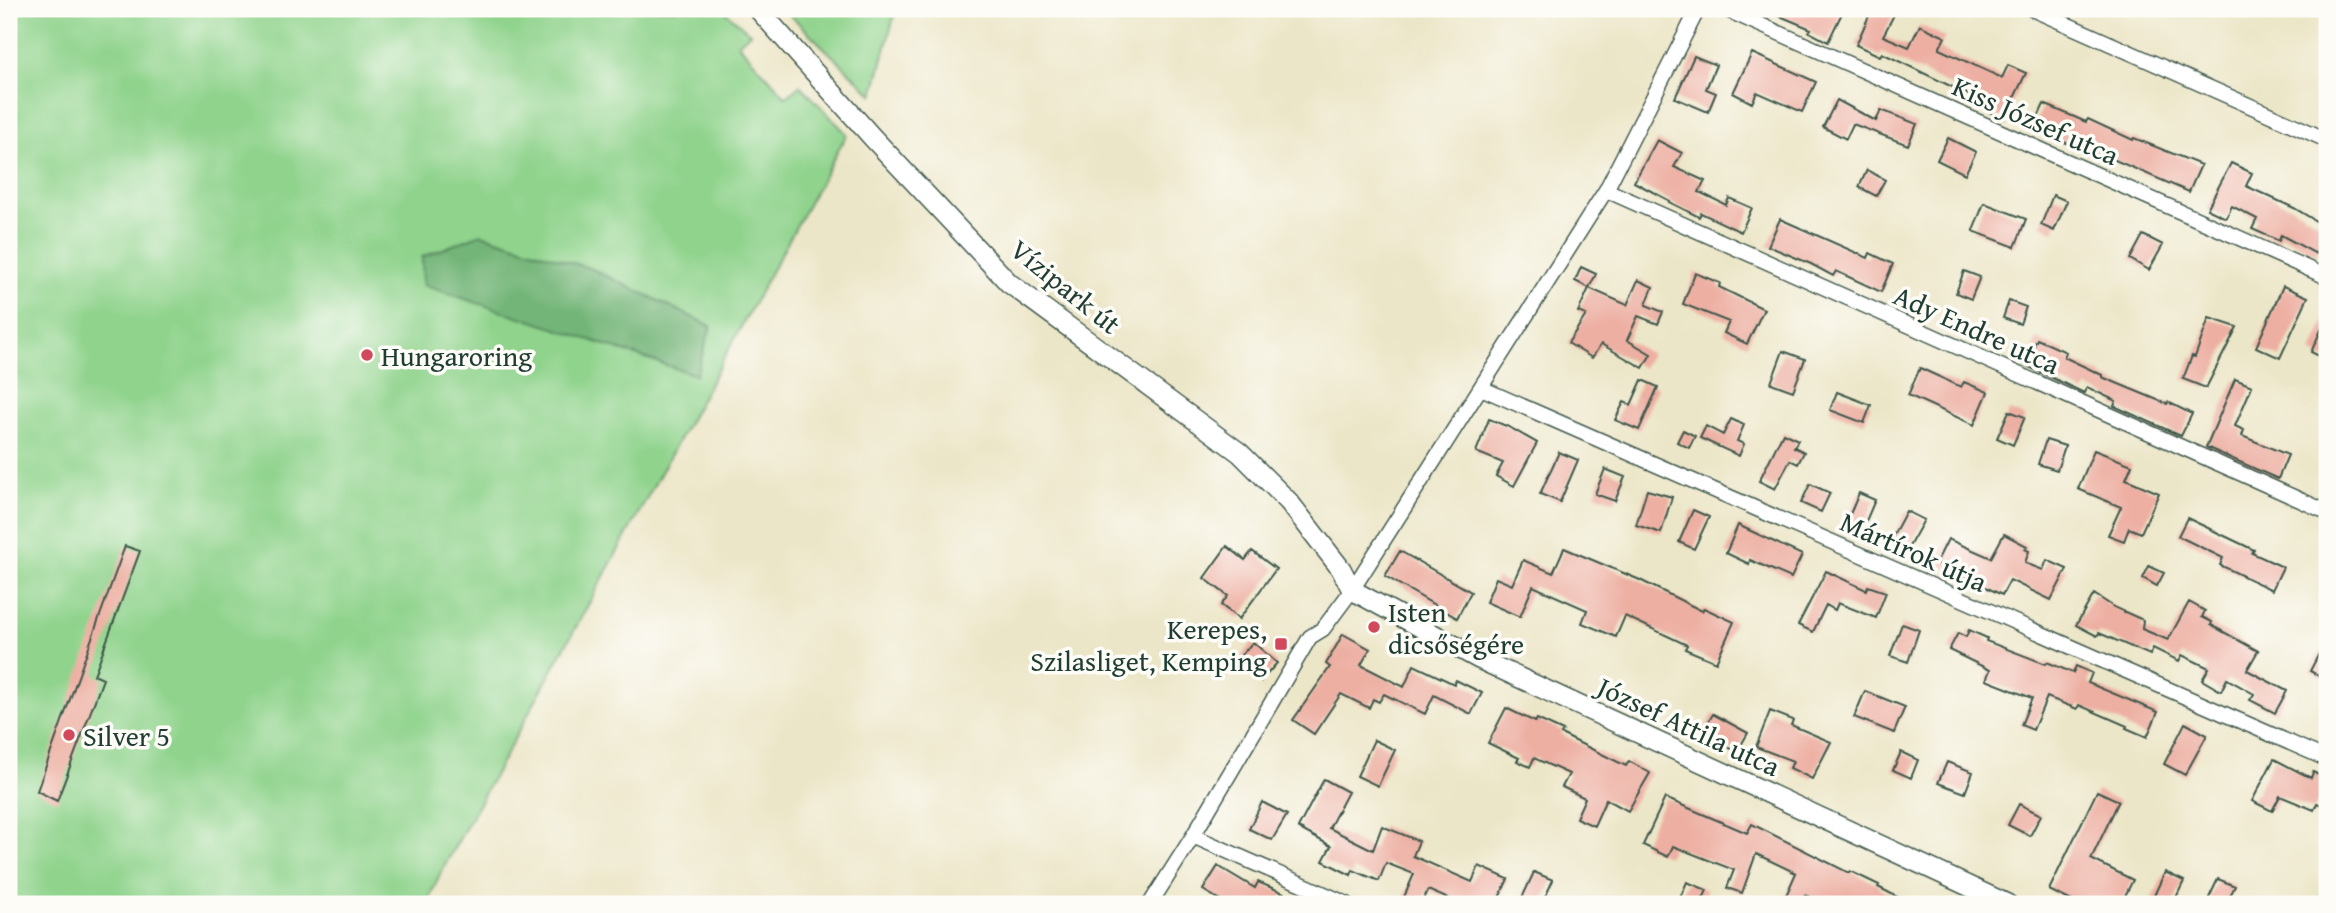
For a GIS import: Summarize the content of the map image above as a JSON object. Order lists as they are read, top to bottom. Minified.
{"streets":{"street":["Kiss József utca","Vízipark út","Ady Endre utca","Mártírok útja","József Attila utca"]},"crossings":[["Vízipark út","József Attila utca"]],"places":{"other":["Hungaroring","Isten dicsőségére","Silver 5"],"transit":["Kerepes, Szilasliget, Kemping"]}}
